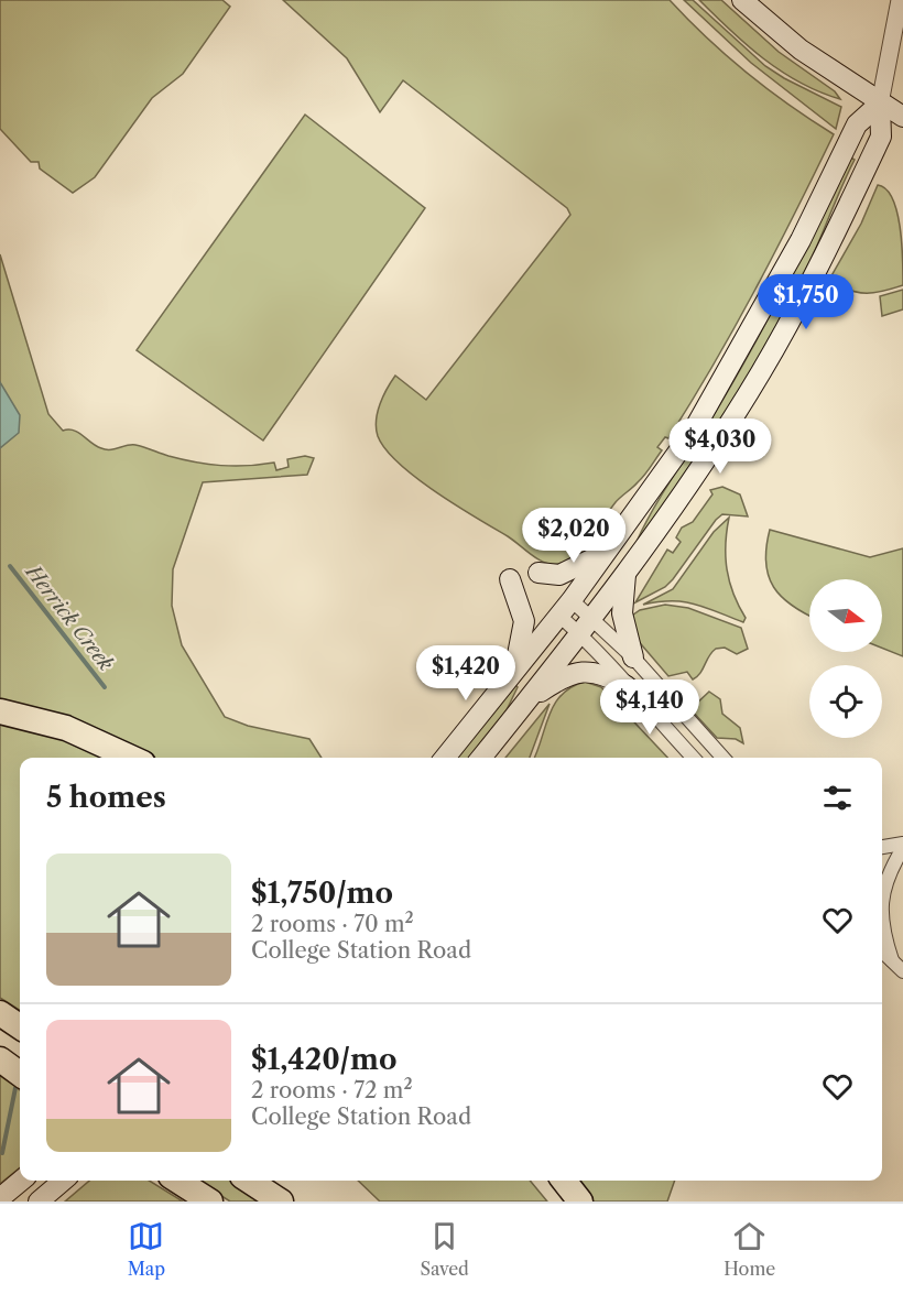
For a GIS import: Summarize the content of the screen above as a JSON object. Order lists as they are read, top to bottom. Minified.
{"water":["Herrick Creek"],"north":"right","page":{"price":["$1,750","$4,030","$2,020","$1,420","$4,140"],"heading":"5 homes","list":[{"name":"$1,750/mo","note":"2 rooms · 70 m² · College Station Road"},{"name":"$1,420/mo","note":"2 rooms · 72 m² · College Station Road"}],"tabs":["Map","Saved","Home"]}}
